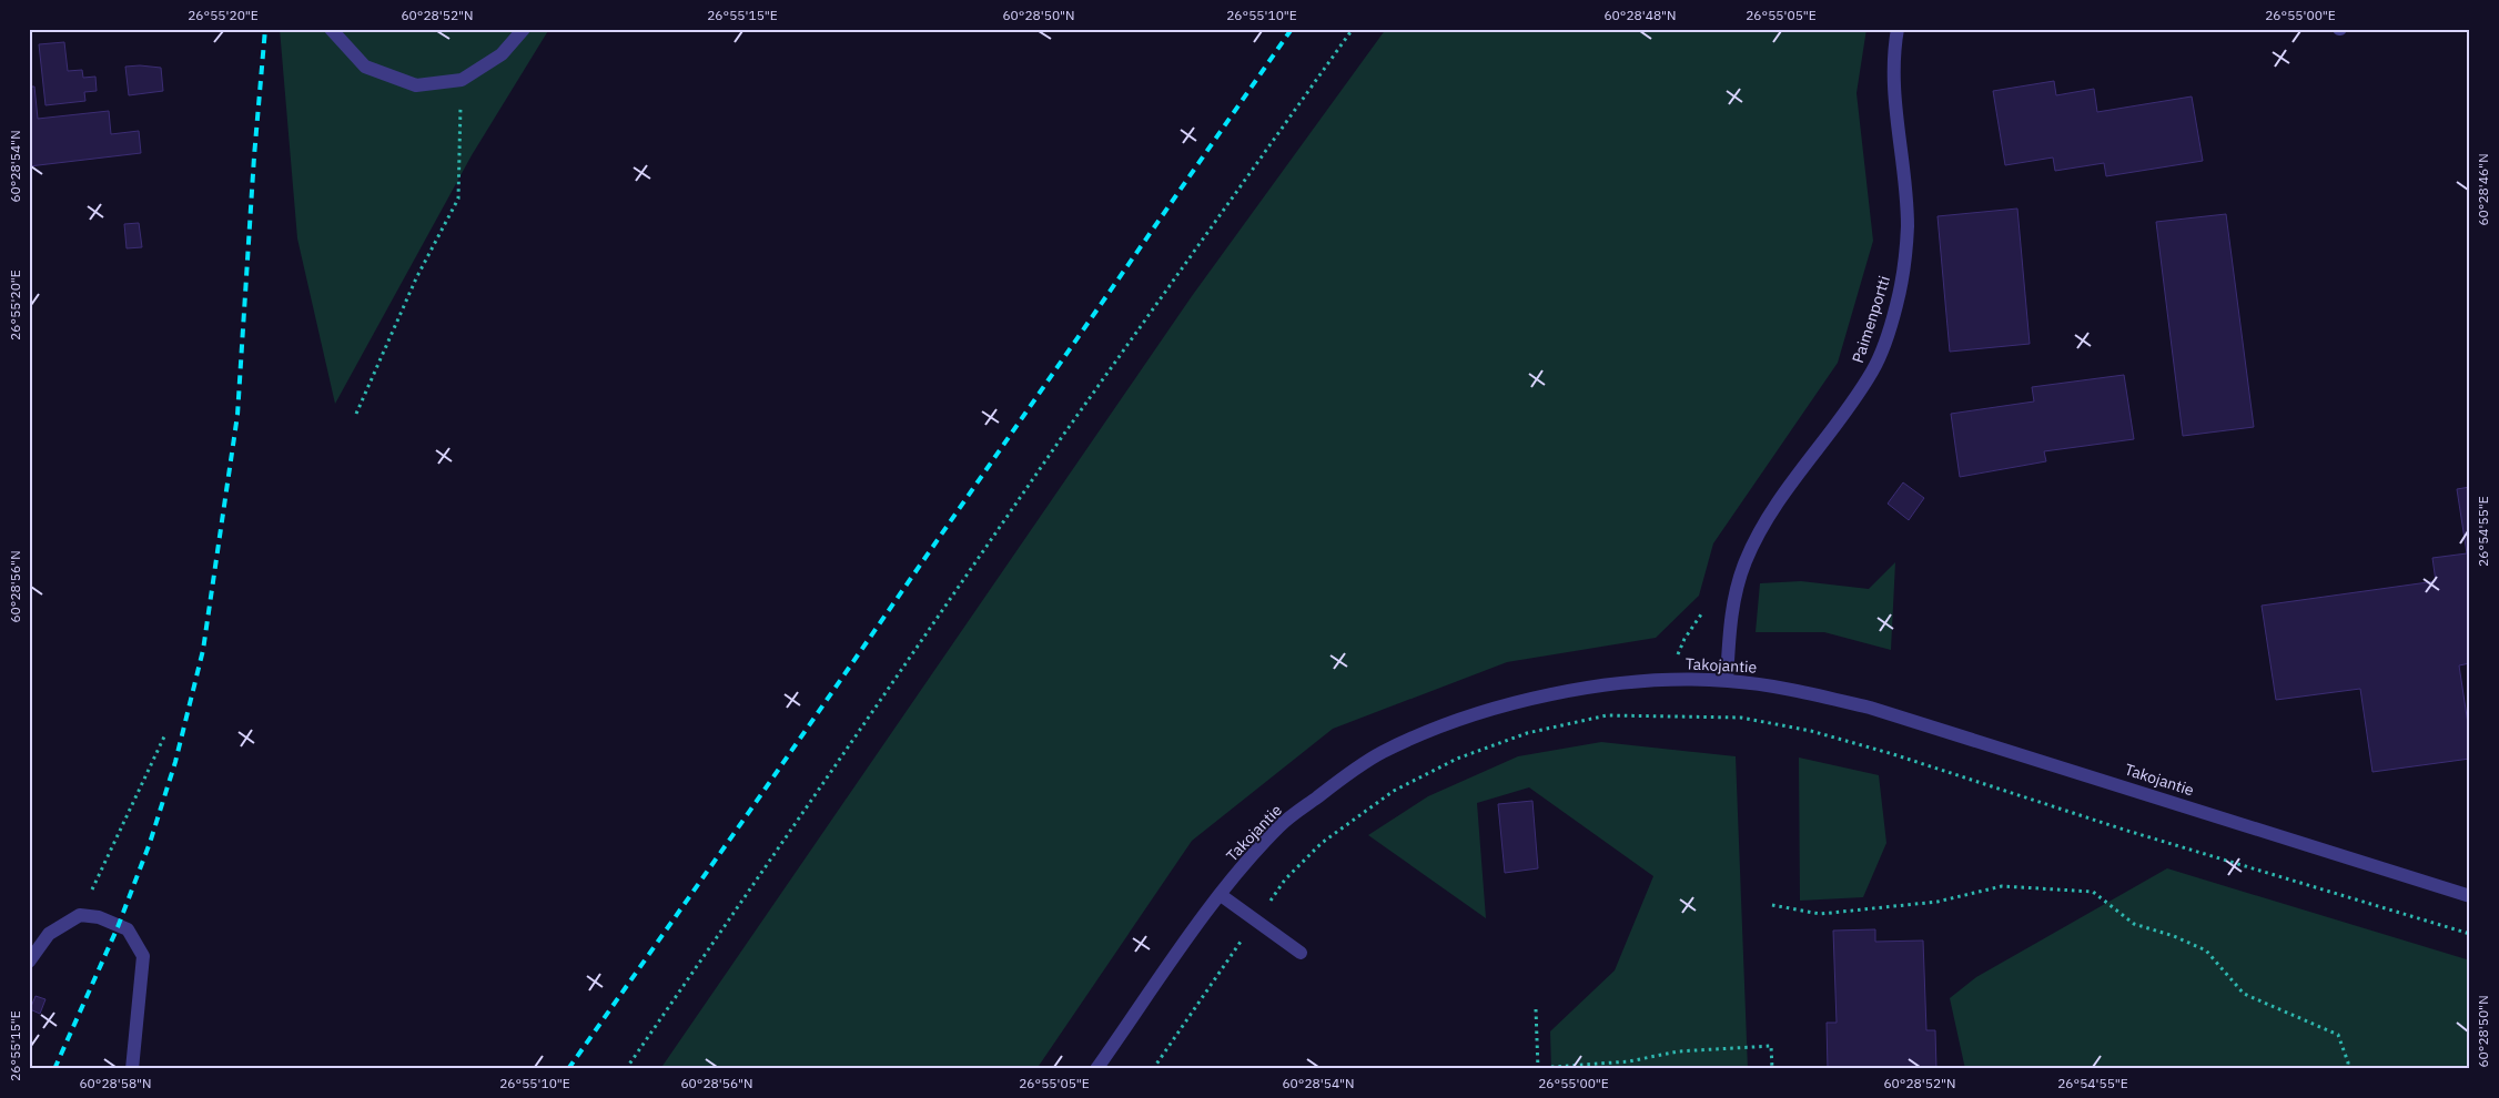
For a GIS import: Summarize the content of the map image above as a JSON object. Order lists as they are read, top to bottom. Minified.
{"streets":{"street":["Paimenportti","Takojantie"]},"crossings":[["Paimenportti","Takojantie"]],"coordinates":["26°55'20\"E","60°28'52\"N","26°55'15\"E","60°28'50\"N","26°55'10\"E","60°28'48\"N","26°55'05\"E","26°55'00\"E","60°28'54\"N","60°28'46\"N","26°54'55\"E","60°28'56\"N","60°28'58\"N"]}
